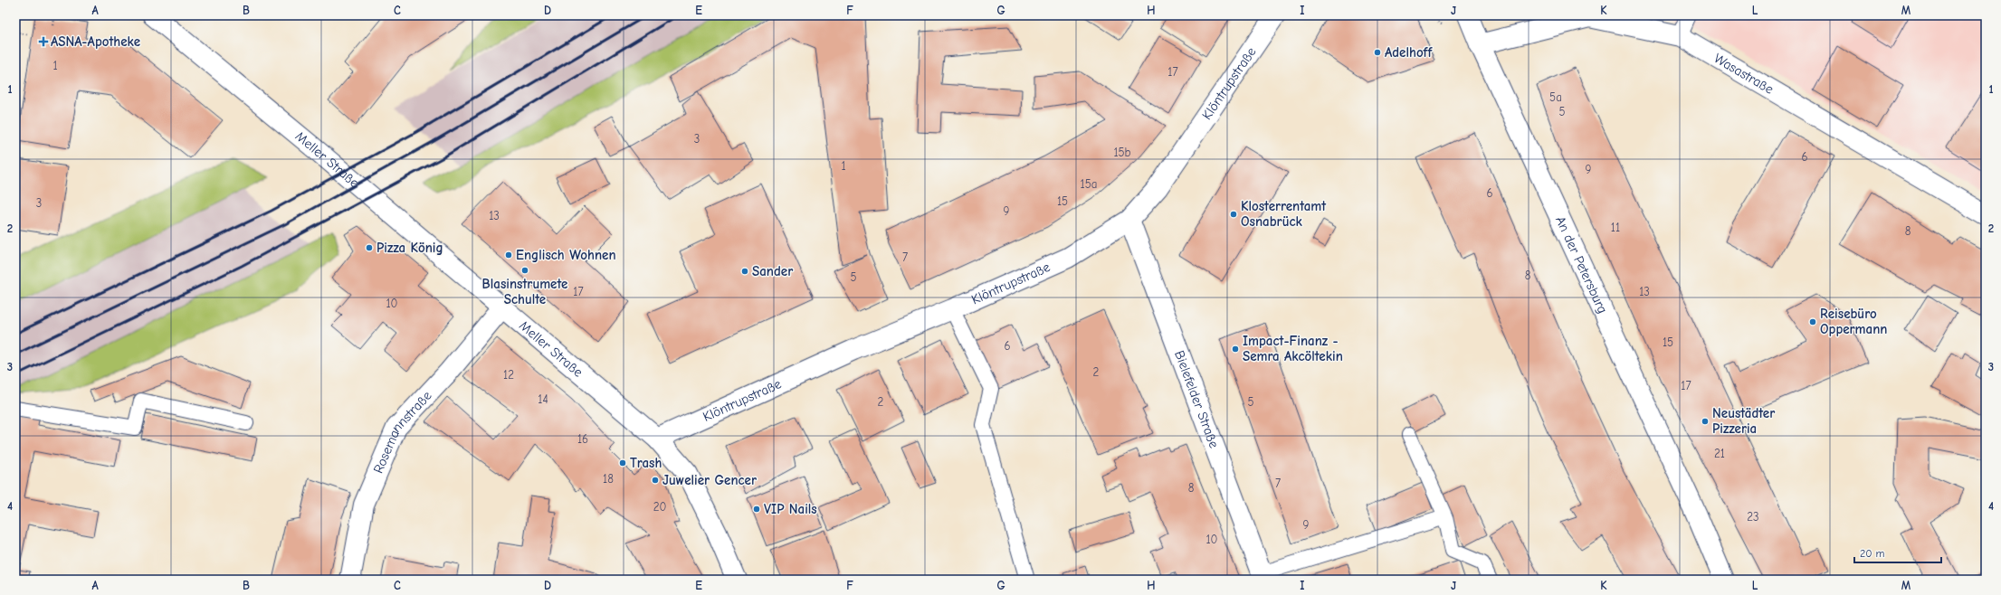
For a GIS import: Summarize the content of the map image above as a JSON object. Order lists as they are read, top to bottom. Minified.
{"streets":{"street":["Wasastraße","Klöntrupstraße","Meller Straße","An der Petersburg","Bielefelder Straße","Rosemannstraße"]},"crossings":[["Wasastraße","An der Petersburg"],["Klöntrupstraße","Meller Straße"],["Klöntrupstraße","Bielefelder Straße"],["Meller Straße","Rosemannstraße"]],"places":{"health":["ASNA-Apotheke"],"other":["Adelhoff","Klosterrentamt Osnabrück","Pizza König","Englisch Wohnen","Blasinstrumete Schulte","Sander","Reisebüro Oppermann","Impact-Finanz - Semra Akcöltekin","Neustädter Pizzeria","Trash","Juwelier Gencer","VIP Nails"]},"house_numbers":["1","17","5a","5","3","15b","6","1","9","15a","6","15","3","9","13","11","8","7","8","5","17","13","10","15","6","2","12","17","14","2","5","16","21","18","7","8","20","23","9","10"],"scale_bar":"20 m","grid":{"columns":["A","B","C","D","E","F","G","H","I","J","K","L","M"],"rows":["1","2","3","4"]}}
